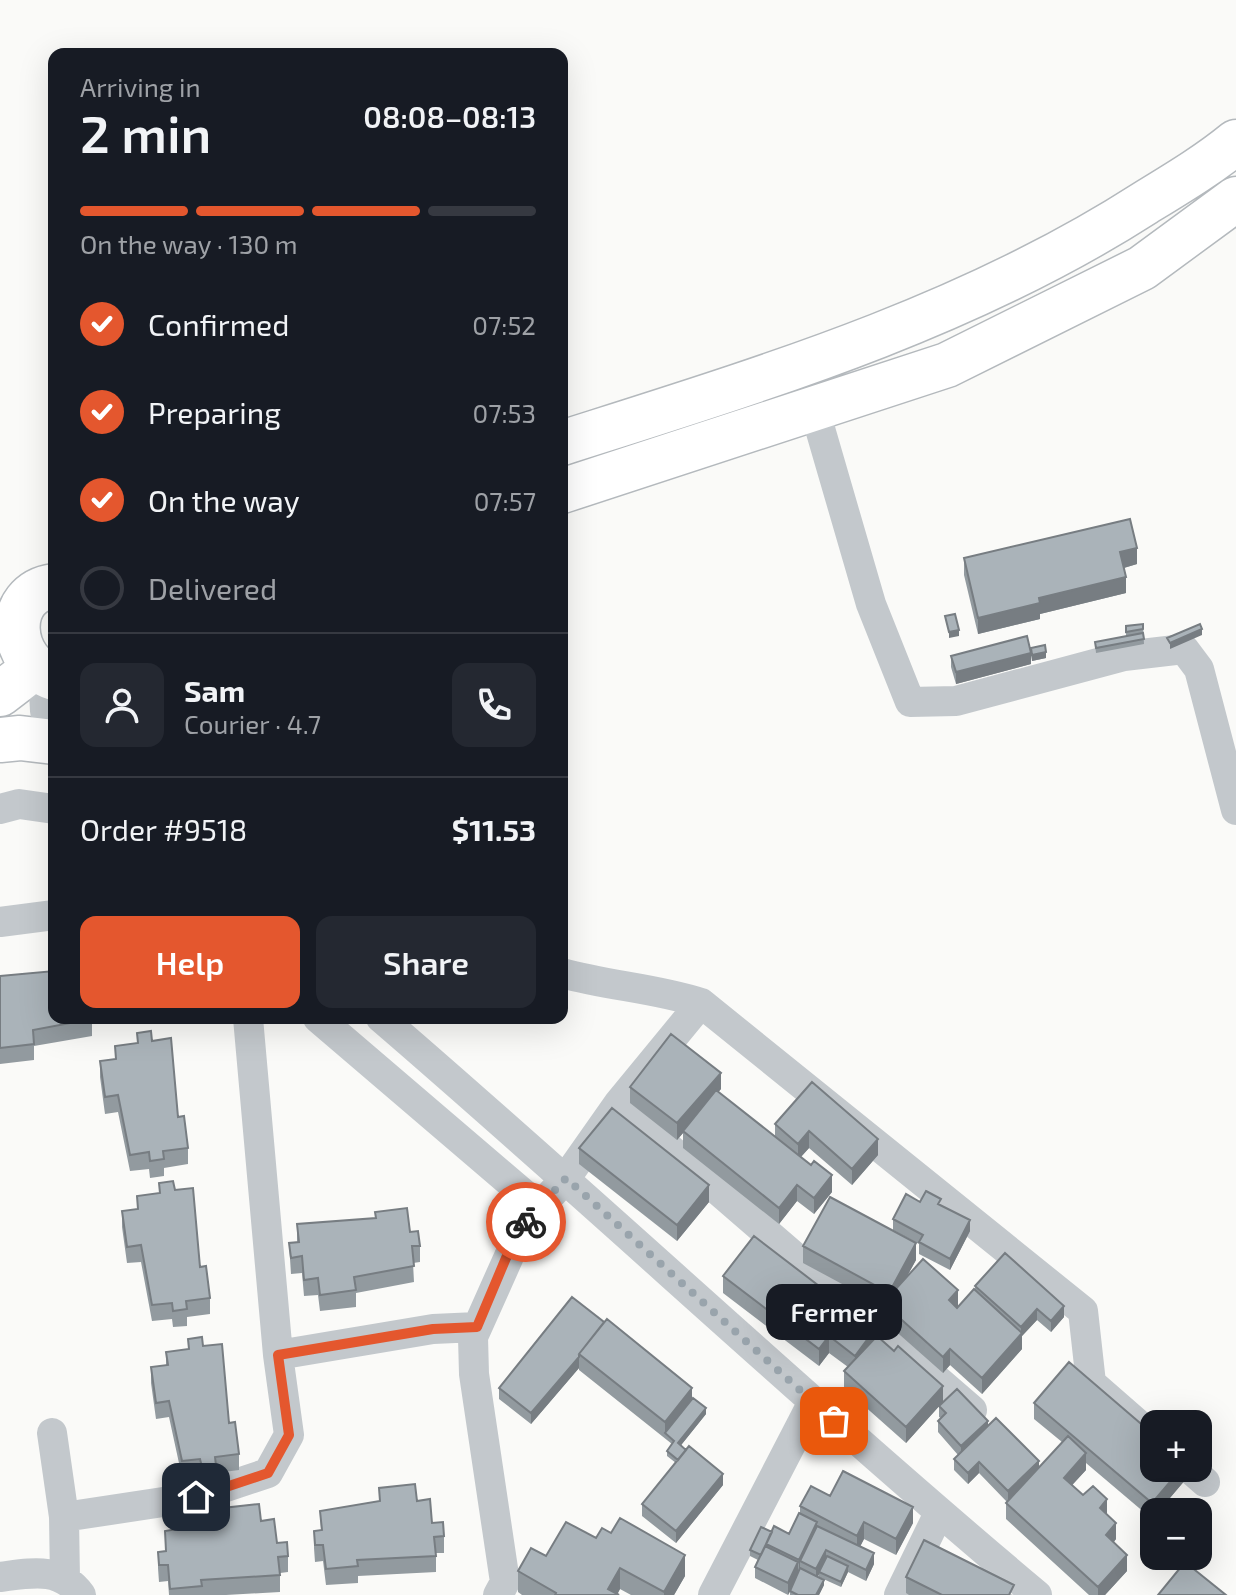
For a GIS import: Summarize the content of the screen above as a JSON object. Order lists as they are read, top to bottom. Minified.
{"places":["Fermer"],"page":{"heading":["2 min","Arriving in","08:08–08:13"],"panel":["Sam","Courier · 4.7","Order #9518","$11.53"],"bar":"On the way · 130 m","list":[["Confirmed","07:52"],["Preparing","07:53"],["On the way","07:57"],"Delivered"],"buttons":["Help","Share"],"bubble":"Fermer","map_buttons":["+","−"]}}
